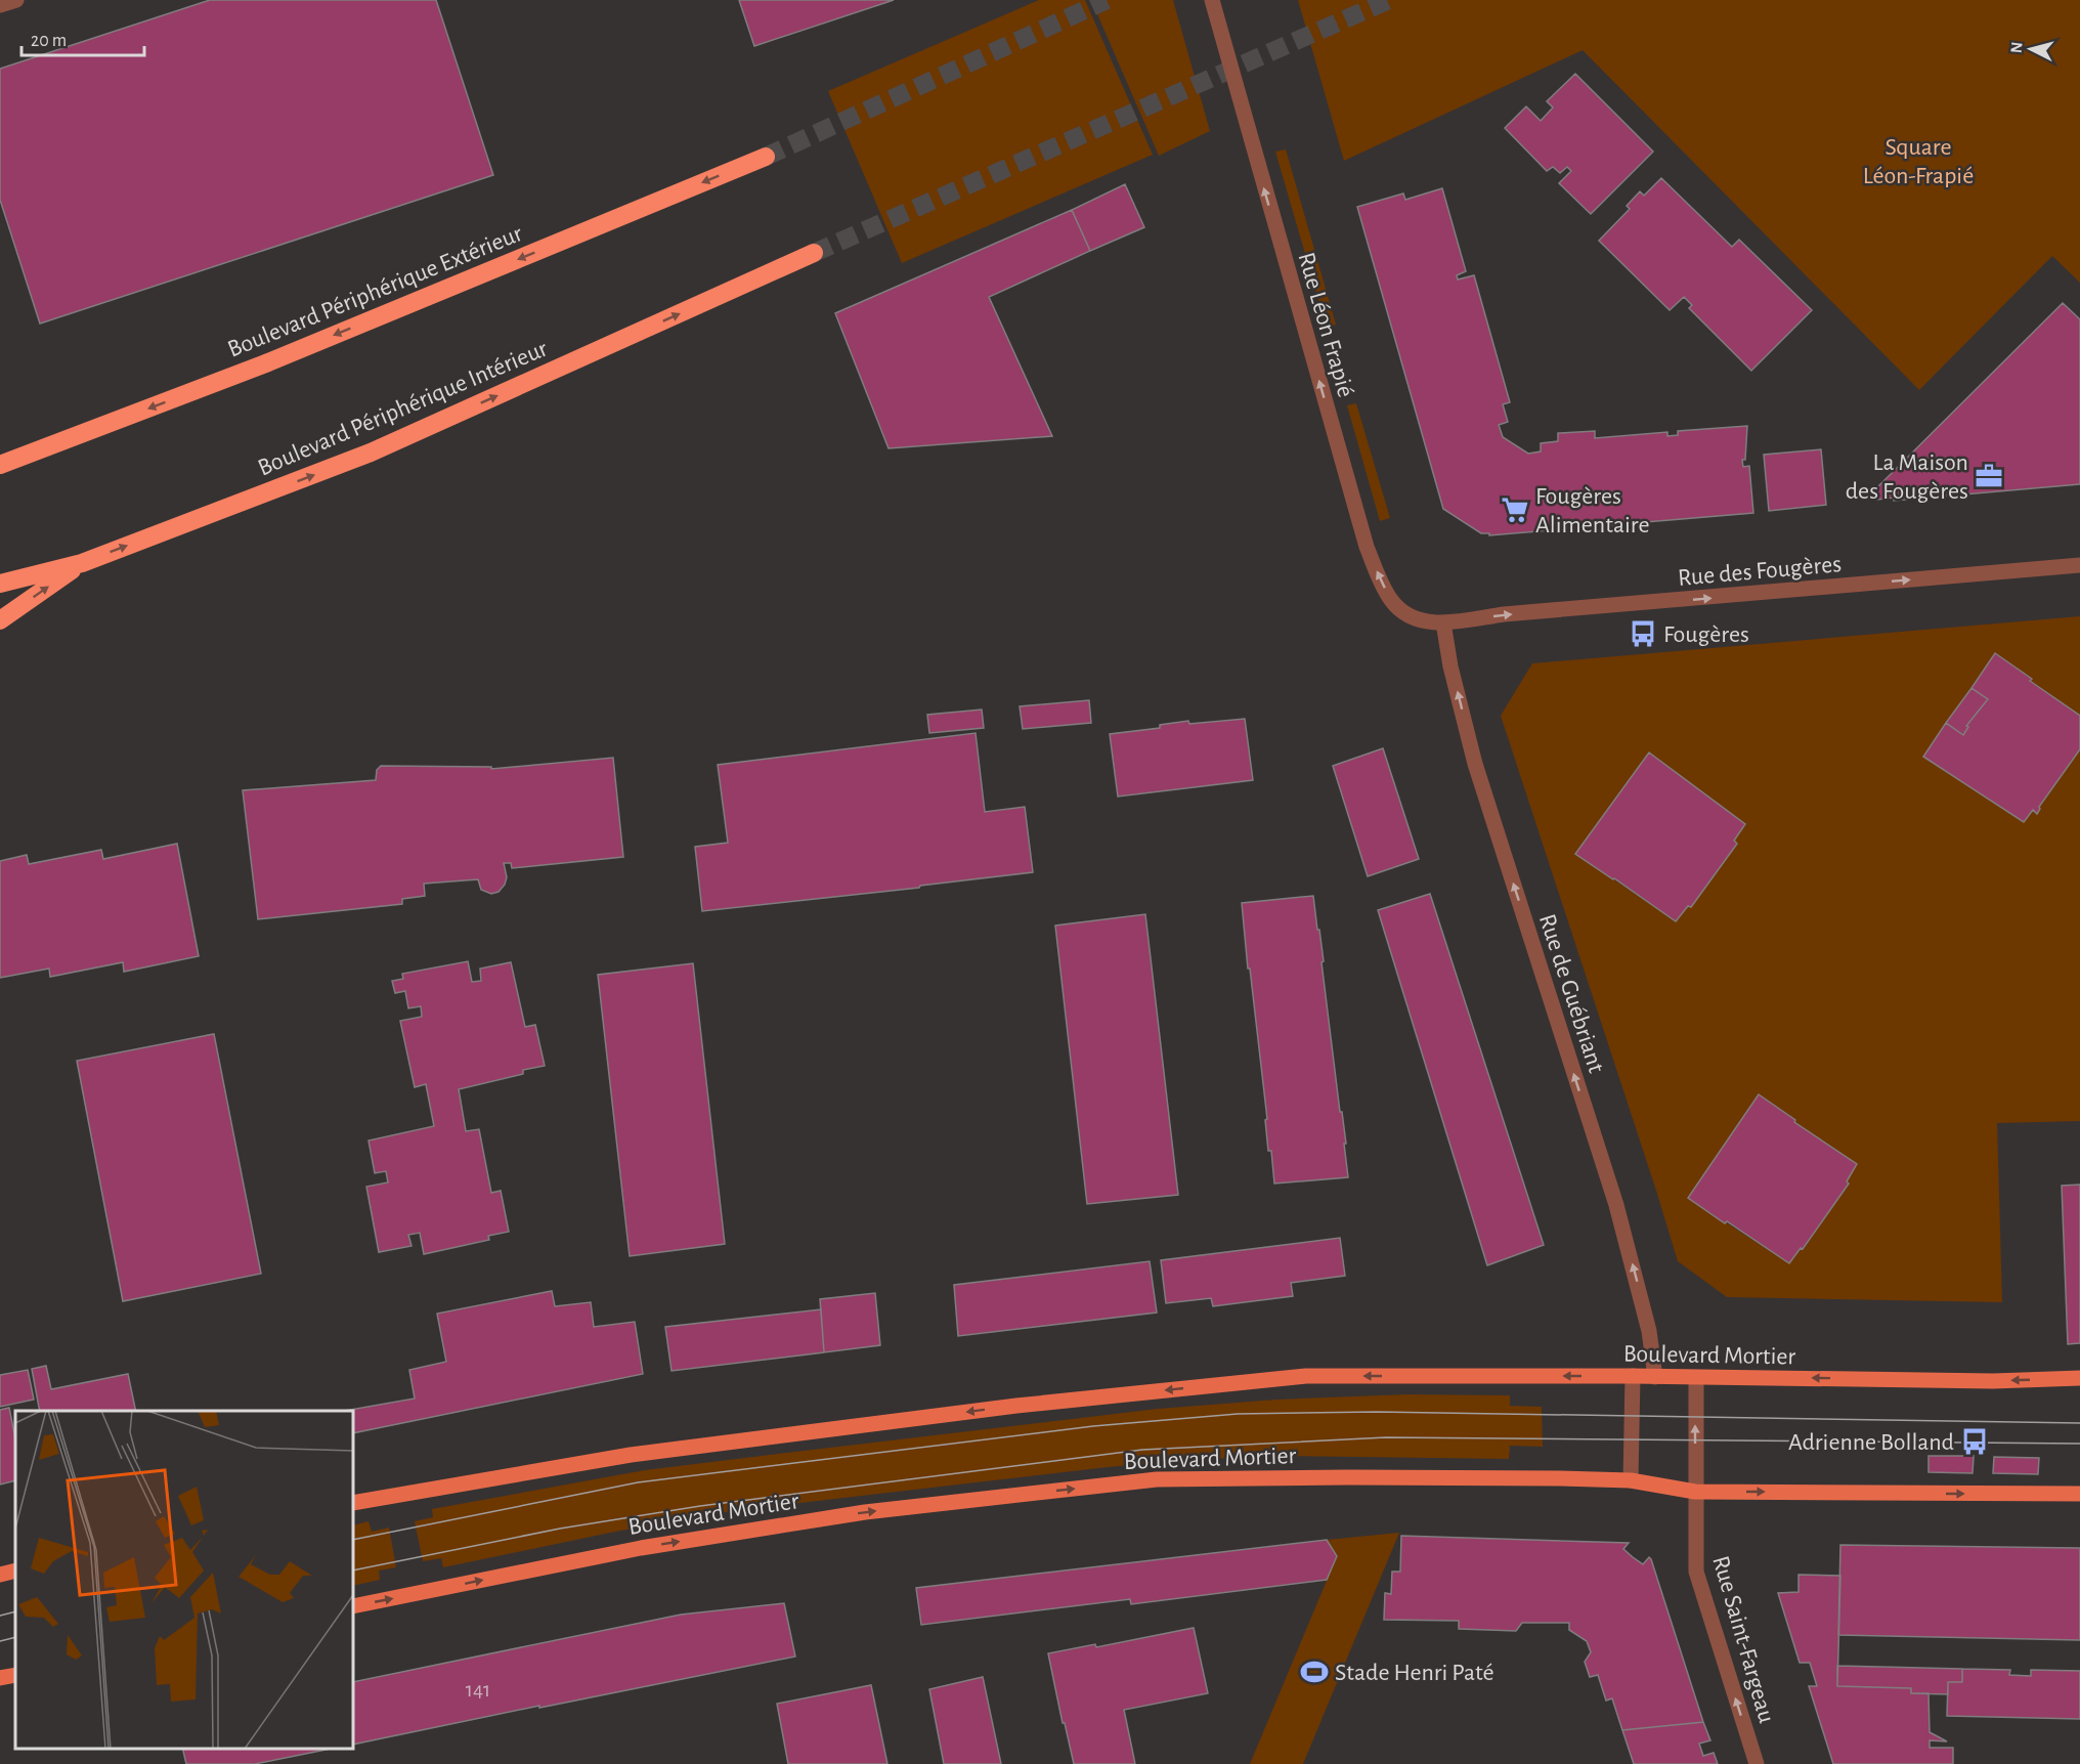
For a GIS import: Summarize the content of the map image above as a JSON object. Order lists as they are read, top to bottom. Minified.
{"streets":{"highway":["Boulevard Périphérique Extérieur","Boulevard Périphérique Intérieur"],"main road":["Boulevard Mortier"],"street":["Rue Léon Frapié","Rue des Fougères","Rue de Guébriant","Rue Saint-Fargeau"]},"crossings":[["Rue Léon Frapié","Rue des Fougères"],["Rue Léon Frapié","Rue de Guébriant"],["Rue des Fougères","Rue de Guébriant"],["Rue de Guébriant","Boulevard Mortier"],["Boulevard Mortier","Rue Saint-Fargeau"]],"one_way":["Boulevard Périphérique Extérieur","Rue Léon Frapié","Boulevard Périphérique Intérieur","Rue des Fougères","Rue de Guébriant","Rue Saint-Fargeau"],"parks":["Square Léon-Frapié"],"places":{"office":["La Maison des Fougères"],"supermarket":["Fougères Alimentaire"],"bus stop":["Fougères","Adrienne Bolland"],"sports":["Stade Henri Paté"]},"house_numbers":["141"],"scale_bar":"20 m","north":"left"}
